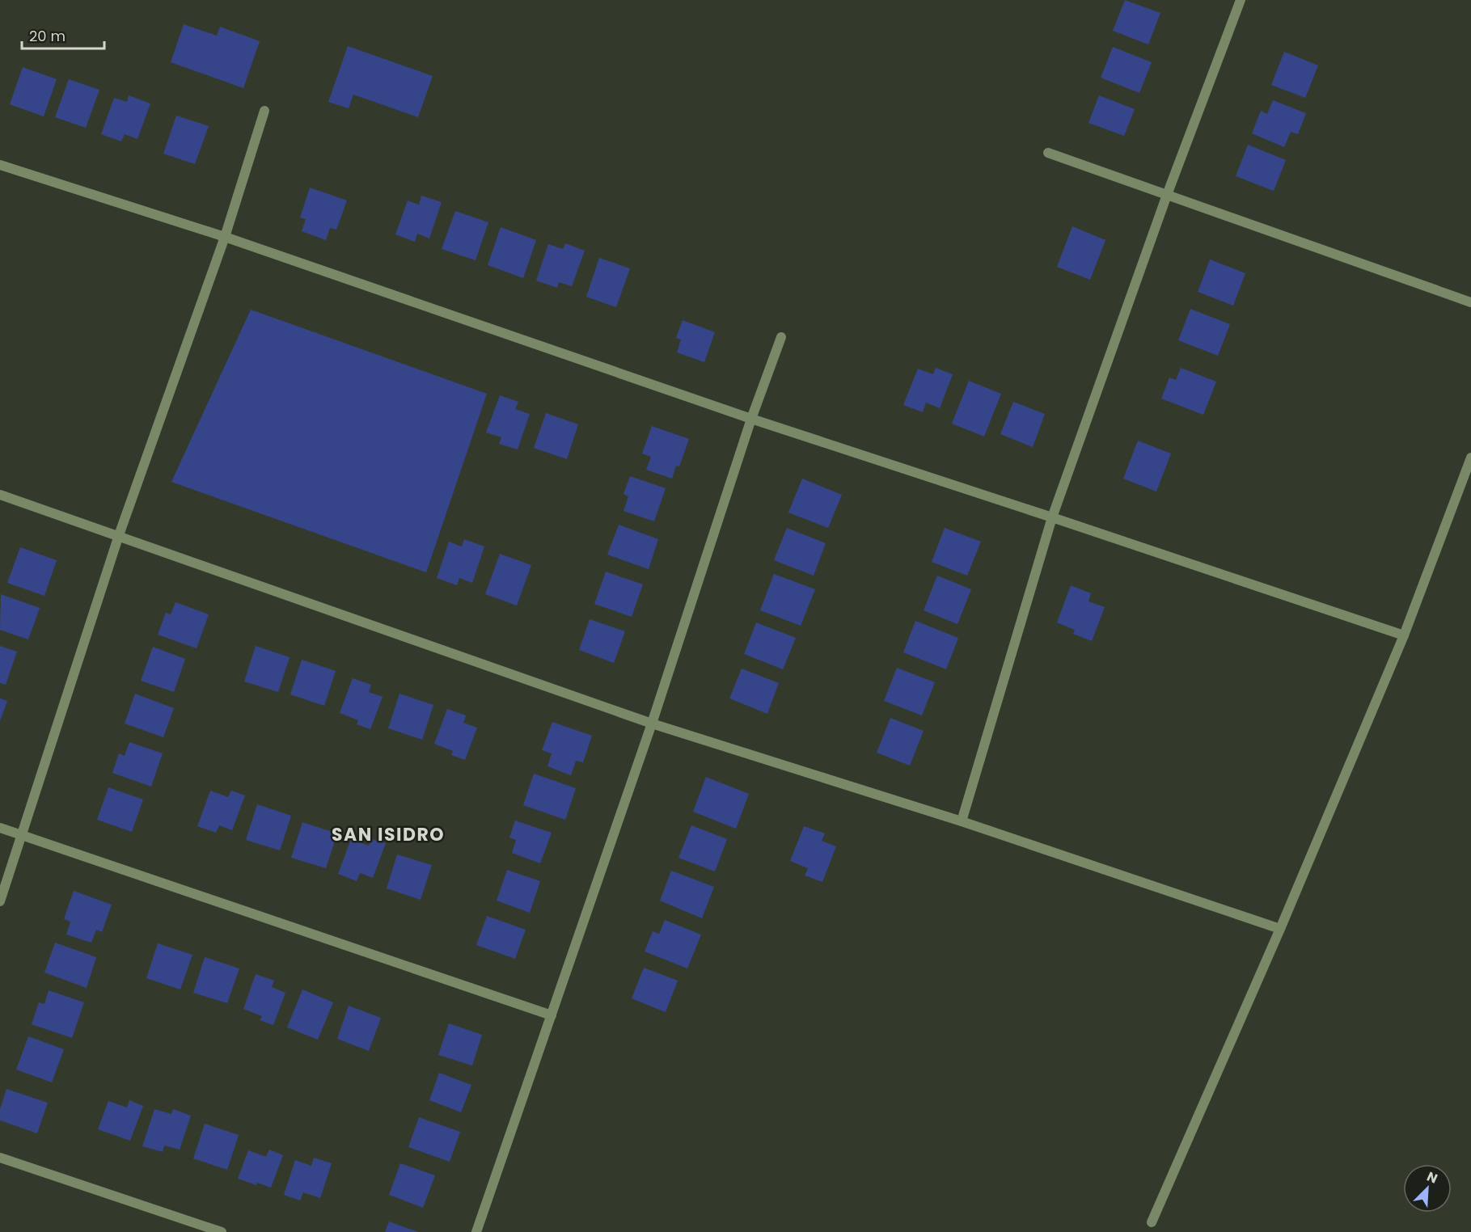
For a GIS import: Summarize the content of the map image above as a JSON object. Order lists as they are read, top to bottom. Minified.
{"districts":["SAN ISIDRO"],"scale_bar":"20 m","north":"top right"}
